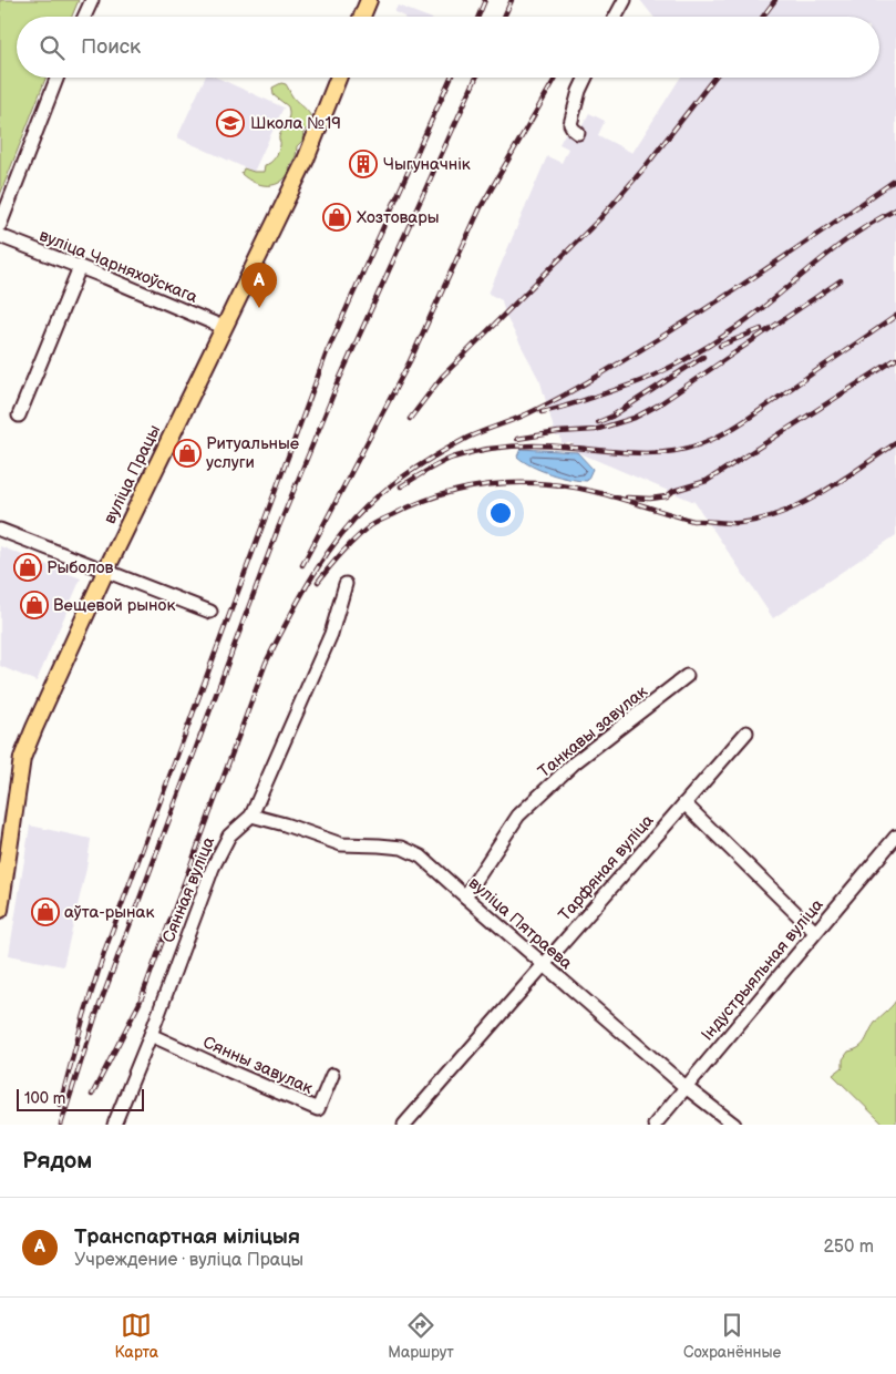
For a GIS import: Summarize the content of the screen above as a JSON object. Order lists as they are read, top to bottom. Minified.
{"streets":{"main road":["вуліца Працы"],"street":["вуліца Чарняхоўскага","Танкавы завулак","Тарфяная вуліца","Сянная вуліца","вуліца Пятраева","Індустрыяльная вуліца","Сянны завулак"]},"crossings":[["вуліца Чарняхоўскага","вуліца Працы"],["Танкавы завулак","вуліца Пятраева"],["Тарфяная вуліца","вуліца Пятраева"],["Сянная вуліца","вуліца Пятраева"],["Сянная вуліца","Сянны завулак"],["вуліца Пятраева","Індустрыяльная вуліца"]],"places":{"school or university":["Школа №19"],"building":["Чыгуначнік"],"shop":["Хозтовары","Ритуальные услуги","Рыболов","Вещевой рынок","аўта-рынак"]},"scale_bar":"100 m","page":{"search":"Поиск","pins":"A","scale":"100 m","heading":"Рядом","list":[{"mark":"A","name":"Транспартная міліцыя","note":"Учреждение · вуліца Працы","value":"250 m"}],"nav":["Карта","Маршрут","Сохранённые"]}}
